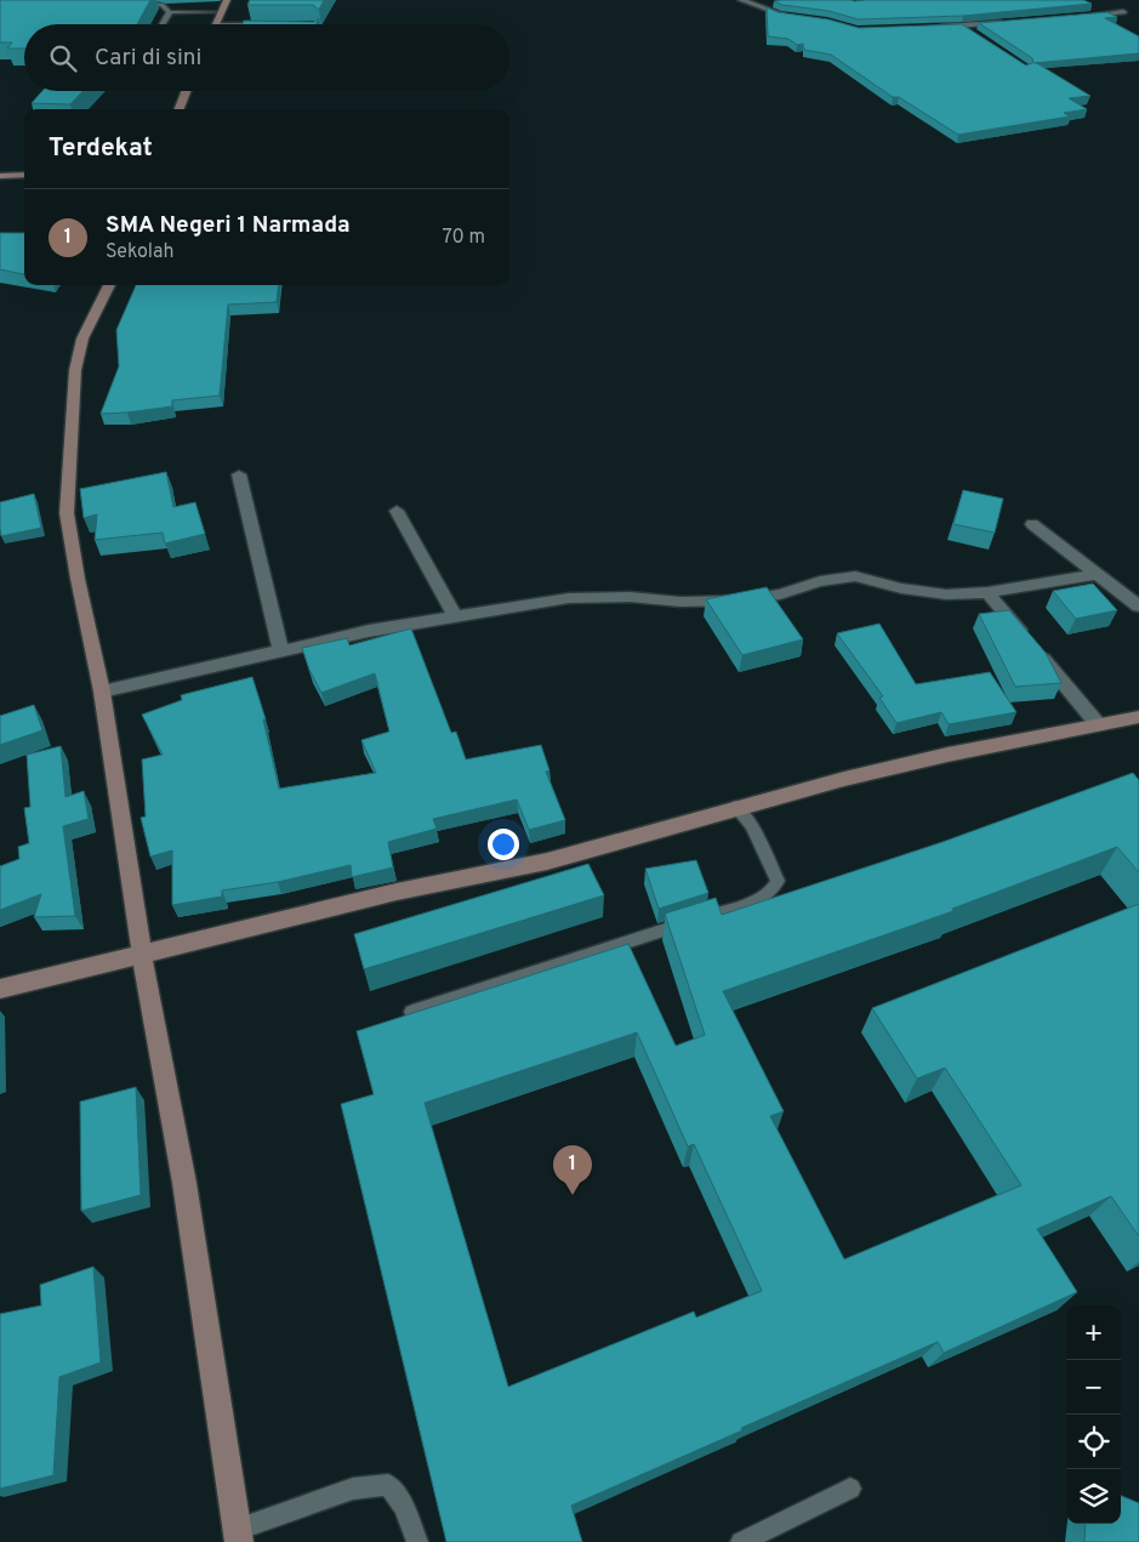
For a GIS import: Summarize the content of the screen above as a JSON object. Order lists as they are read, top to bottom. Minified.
{"page":{"search":"Cari di sini","heading":"Terdekat","list":[{"mark":"1","name":"SMA Negeri 1 Narmada","note":"Sekolah","value":"70 m"}],"pins":"1","map_buttons":["+","−"]}}
